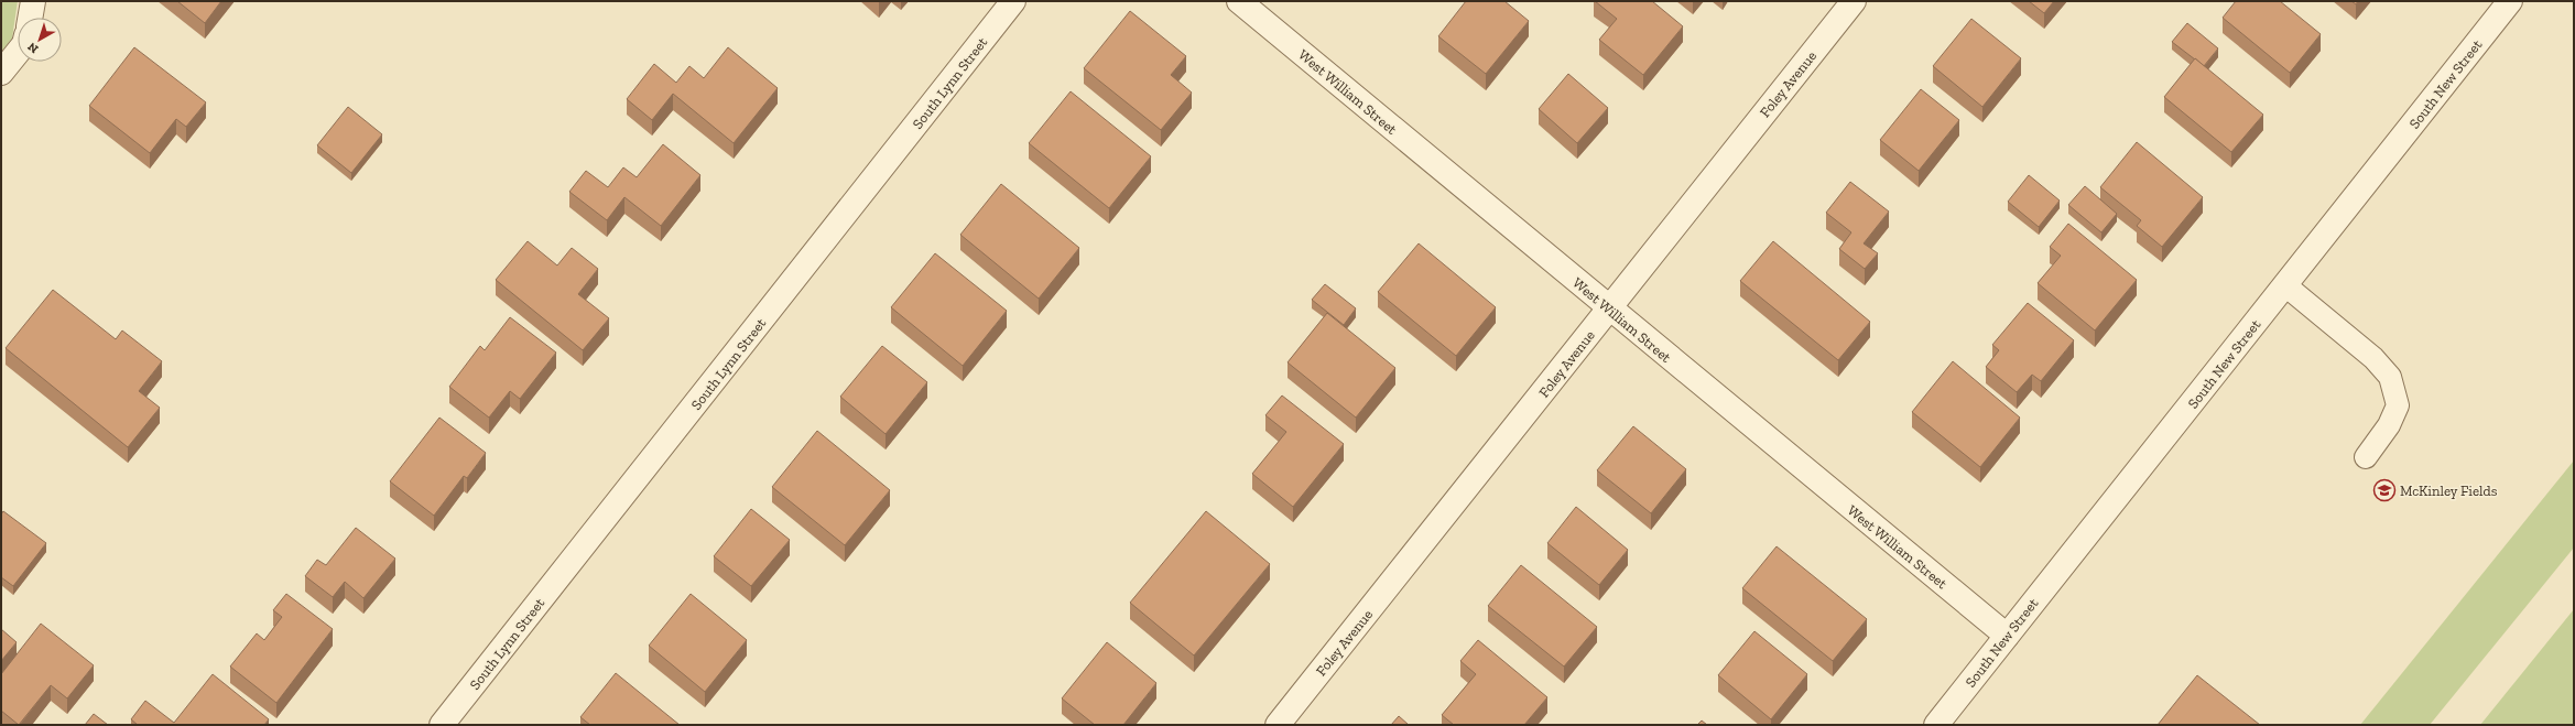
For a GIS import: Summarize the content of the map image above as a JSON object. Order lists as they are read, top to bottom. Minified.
{"streets":{"street":["South Lynn Street","Foley Avenue","South New Street","West William Street"]},"crossings":[["Foley Avenue","West William Street"],["South New Street","West William Street"]],"places":{"school or university":["McKinley Fields"]},"north":"bottom left"}
